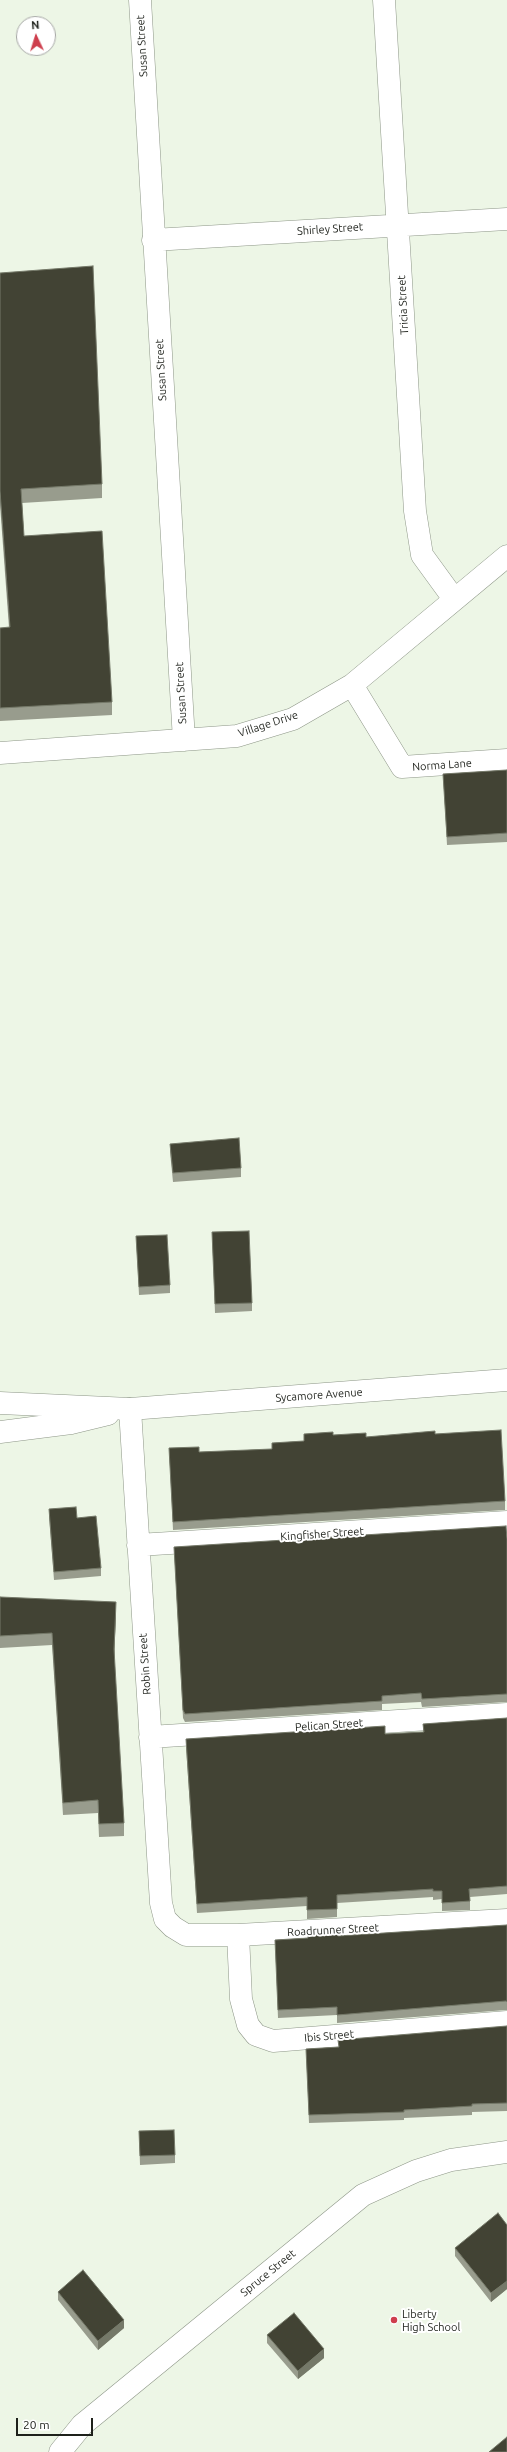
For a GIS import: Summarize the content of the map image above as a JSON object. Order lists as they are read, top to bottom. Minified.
{"streets":{"street":["Susan Street","Shirley Street","Tricia Street","Village Drive","Norma Lane","Sycamore Avenue","Kingfisher Street","Robin Street","Pelican Street","Roadrunner Street","Ibis Street","Spruce Street"]},"crossings":[["Susan Street","Shirley Street"],["Susan Street","Village Drive"],["Shirley Street","Tricia Street"],["Tricia Street","Village Drive"],["Village Drive","Norma Lane"],["Sycamore Avenue","Robin Street"],["Kingfisher Street","Robin Street"],["Robin Street","Pelican Street"],["Robin Street","Roadrunner Street"],["Roadrunner Street","Ibis Street"]],"places":["Liberty High School"],"scale_bar":"20 m","north":"top"}
